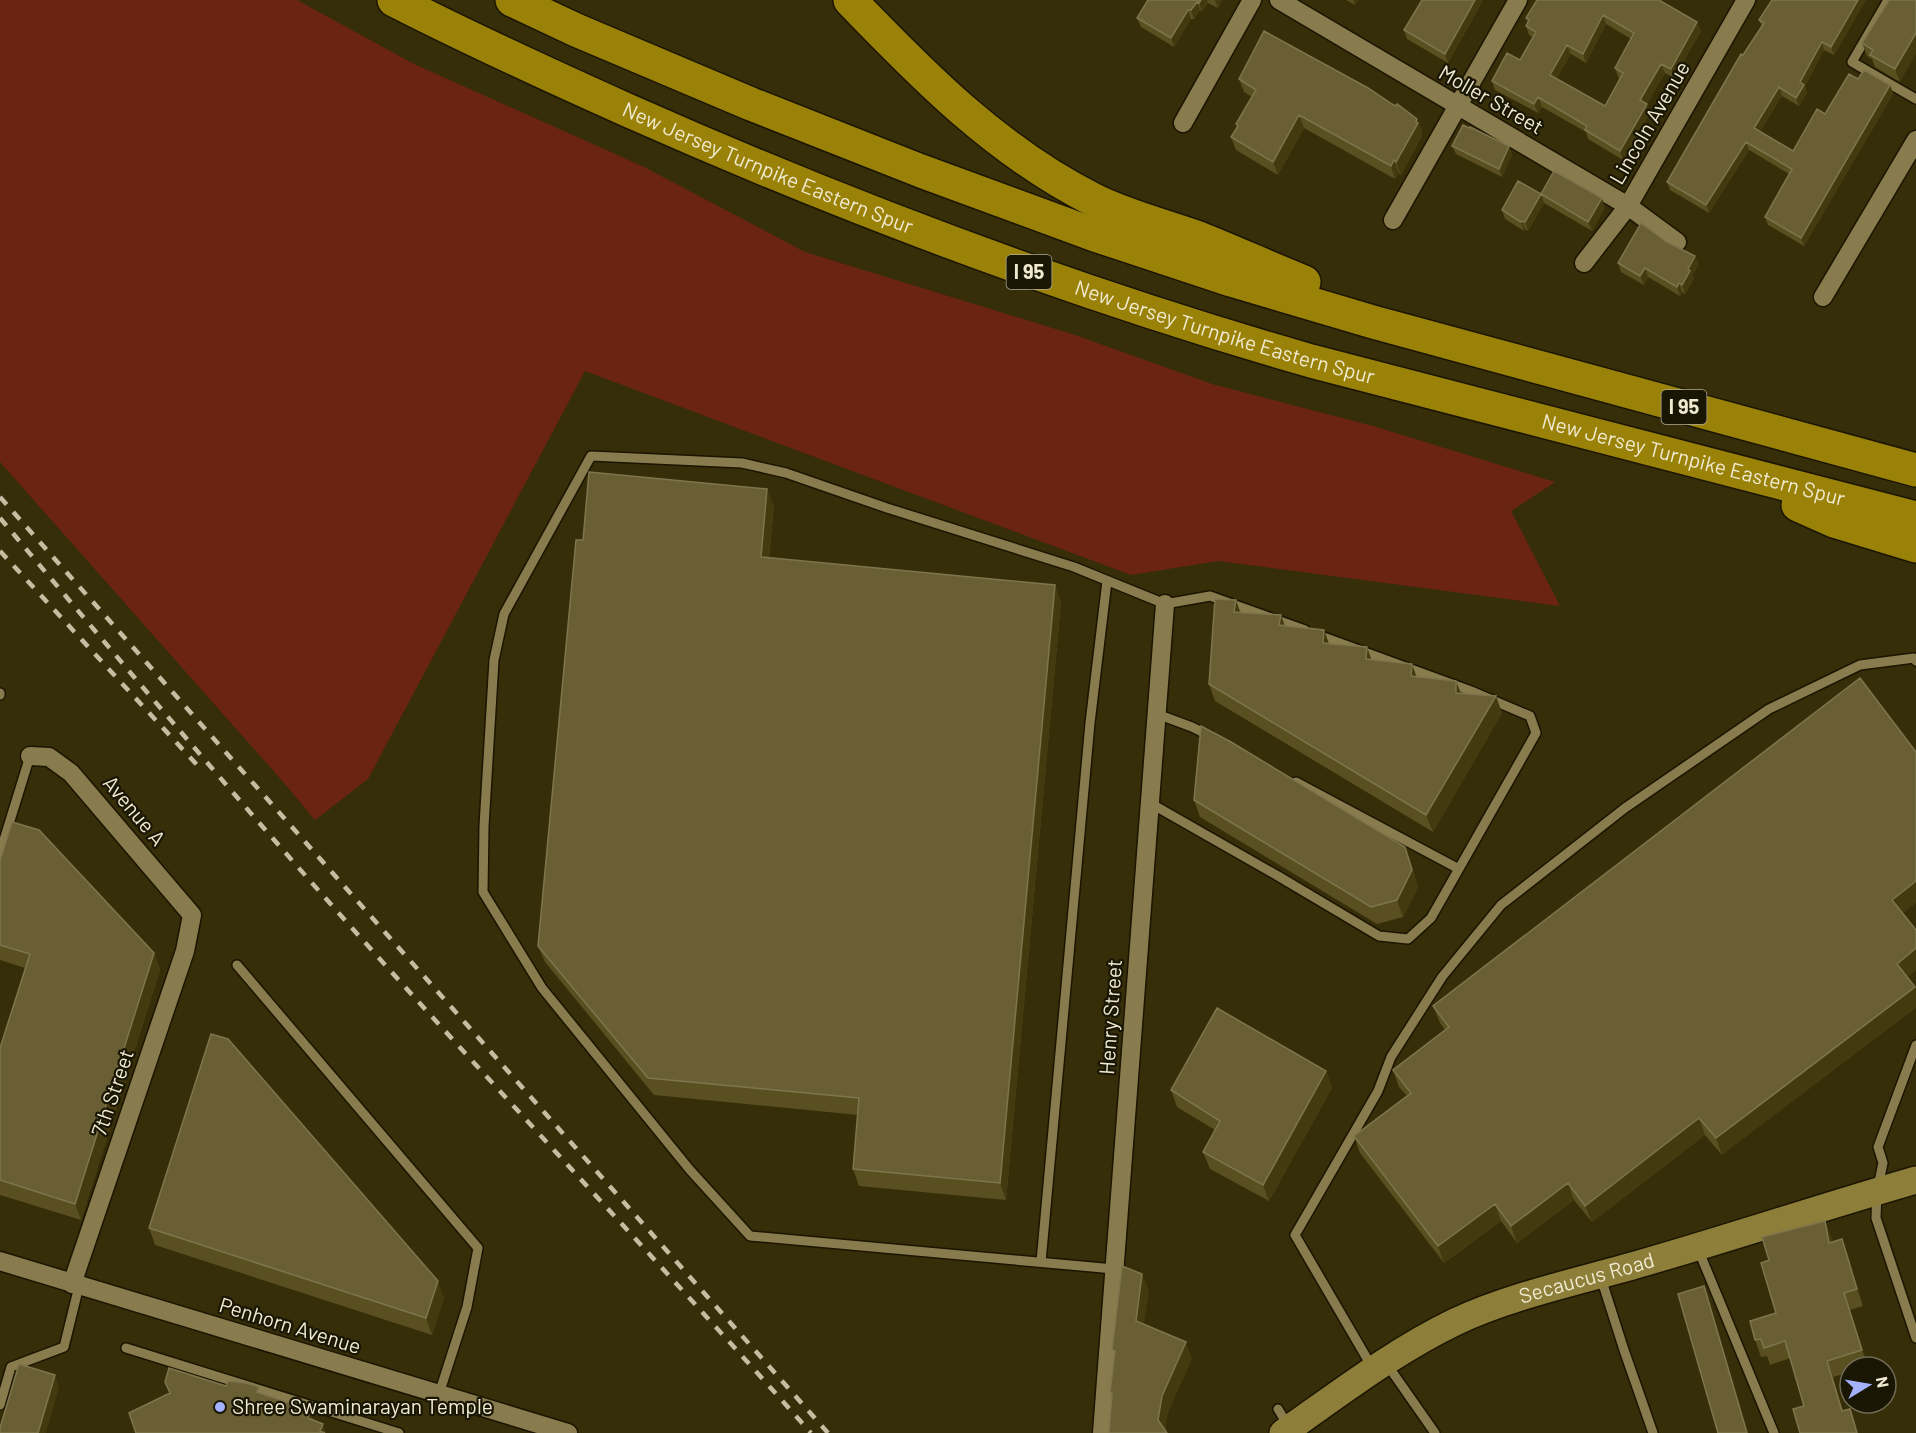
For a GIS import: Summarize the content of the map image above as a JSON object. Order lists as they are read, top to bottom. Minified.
{"streets":{"highway":["New Jersey Turnpike Eastern Spur","I 95"],"main road":["Secaucus Road"],"street":["Moller Street","Lincoln Avenue","Avenue A","Henry Street","7th Street","Penhorn Avenue"]},"crossings":[["Moller Street","Lincoln Avenue"],["Avenue A","7th Street"],["7th Street","Penhorn Avenue"]],"places":["Shree Swaminarayan Temple"],"north":"right"}
